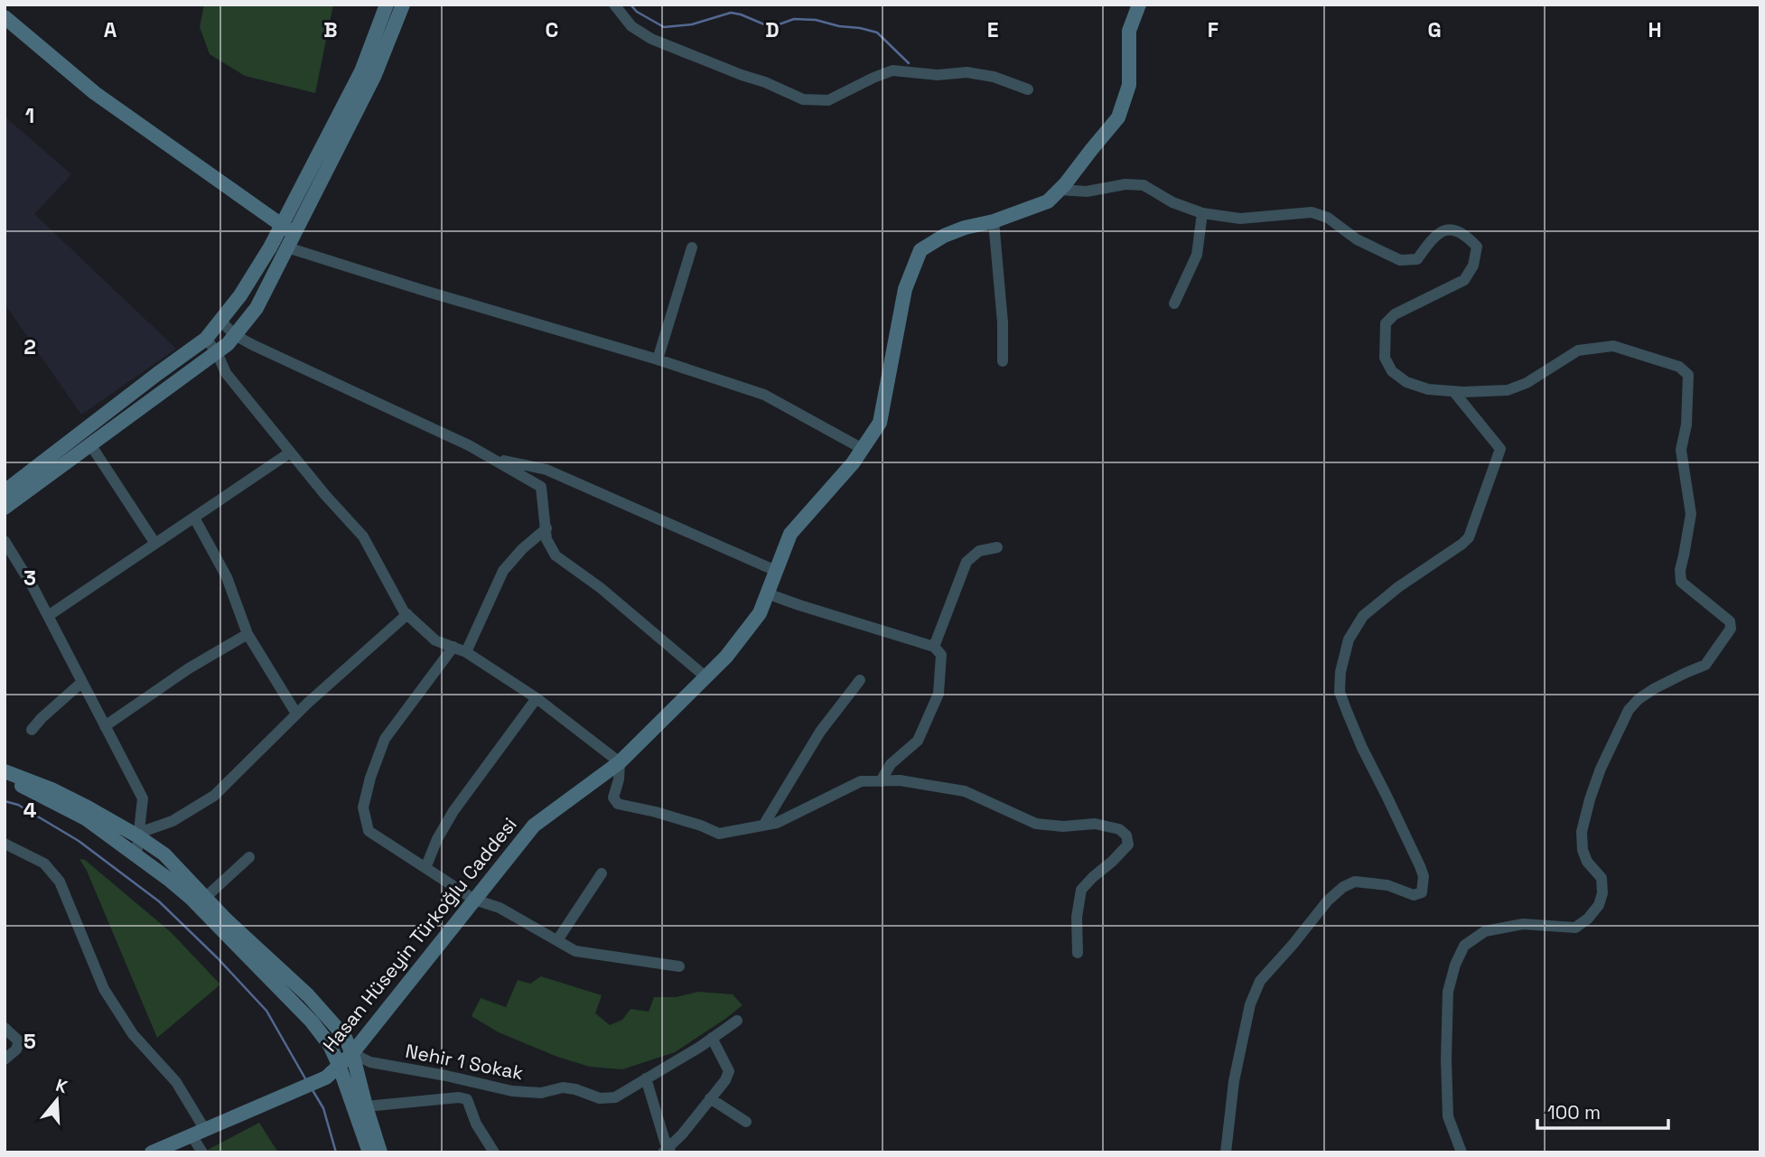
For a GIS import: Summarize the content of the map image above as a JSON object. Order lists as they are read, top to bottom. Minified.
{"streets":{"street":["Hasan Hüseyin Türkoğlu Caddesi","Nehir 1 Sokak"]},"crossings":[["Hasan Hüseyin Türkoğlu Caddesi","Nehir 1 Sokak"]],"scale_bar":"100 m","north":"top","grid":{"columns":["A","B","C","D","E","F","G","H"],"rows":["1","2","3","4","5"]}}
